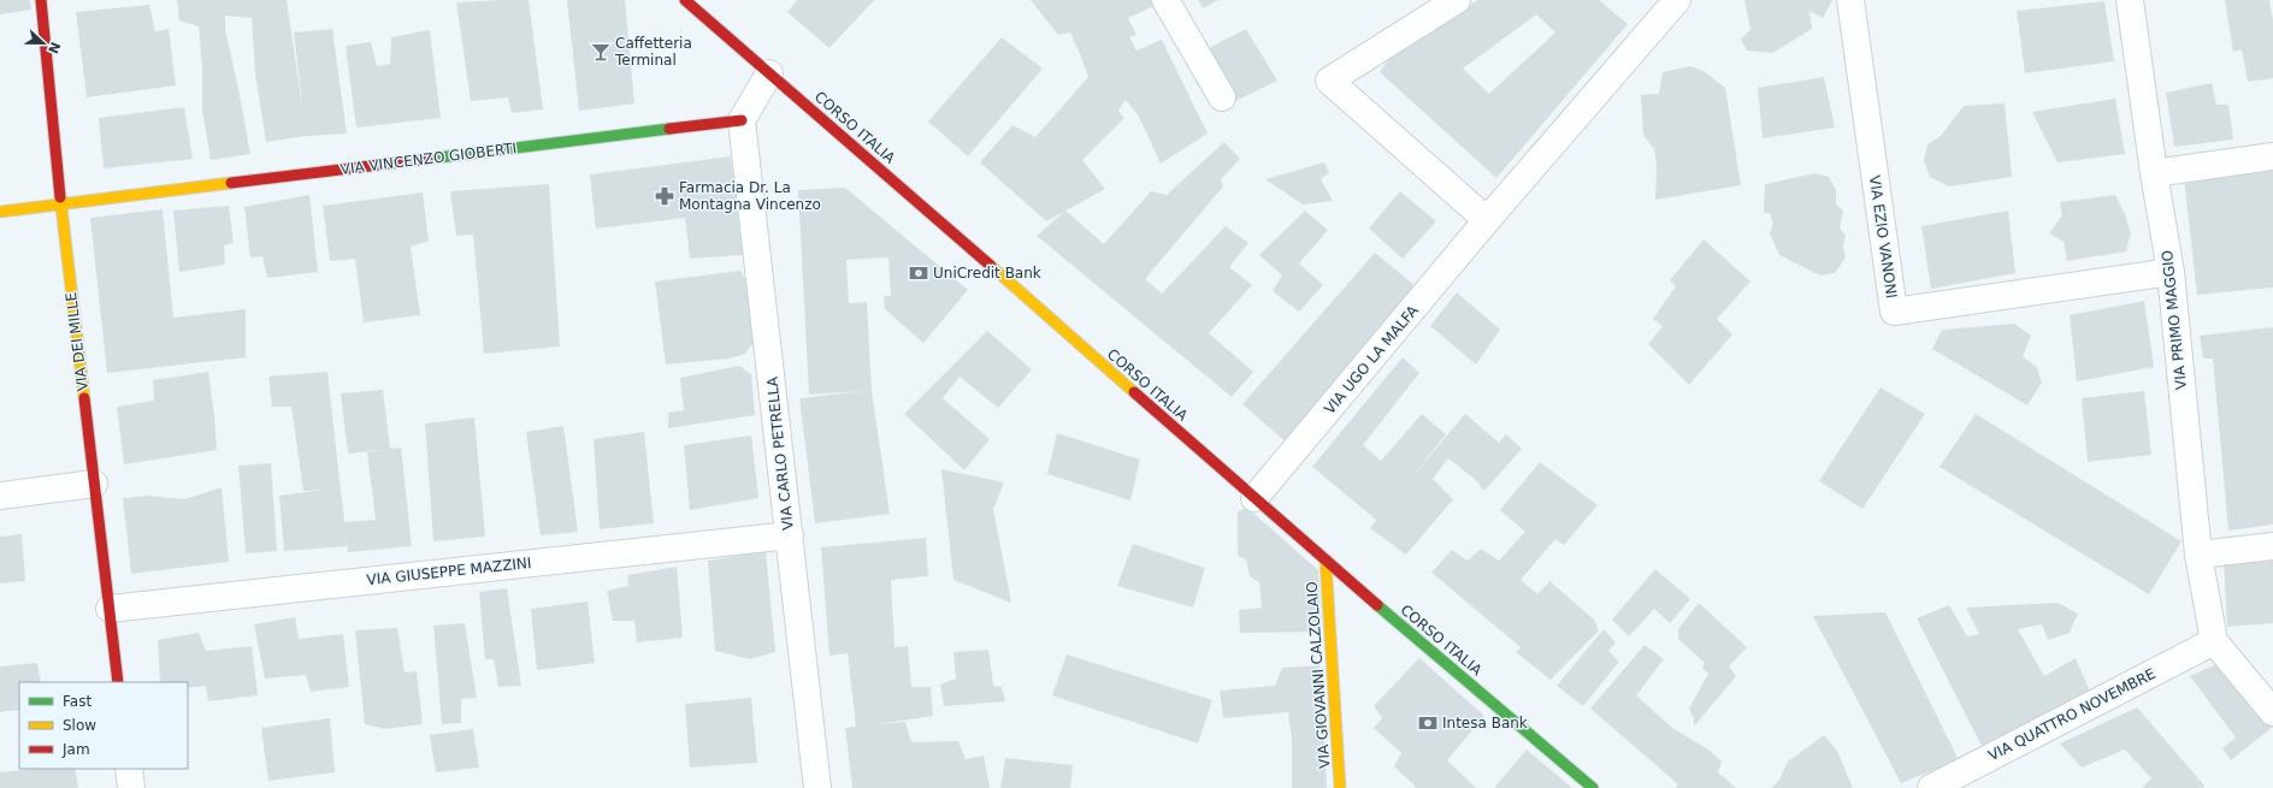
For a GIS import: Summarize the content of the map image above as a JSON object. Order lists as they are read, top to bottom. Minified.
{"streets":{"street":["CORSO ITALIA","VIA VINCENZO GIOBERTI","VIA EZIO VANONI","VIA PRIMO MAGGIO","VIA DEI MILLE","VIA UGO LA MALFA","VIA CARLO PETRELLA","VIA GIUSEPPE MAZZINI","VIA GIOVANNI CALZOLAIO","VIA QUATTRO NOVEMBRE"]},"crossings":[["CORSO ITALIA","VIA UGO LA MALFA"],["CORSO ITALIA","VIA GIOVANNI CALZOLAIO"],["VIA VINCENZO GIOBERTI","VIA DEI MILLE"],["VIA VINCENZO GIOBERTI","VIA CARLO PETRELLA"],["VIA EZIO VANONI","VIA PRIMO MAGGIO"],["VIA PRIMO MAGGIO","VIA QUATTRO NOVEMBRE"],["VIA DEI MILLE","VIA GIUSEPPE MAZZINI"],["VIA CARLO PETRELLA","VIA GIUSEPPE MAZZINI"]],"places":{"bar":["Caffetteria Terminal"],"pharmacy":["Farmacia Dr. La Montagna Vincenzo"],"bank":["UniCredit Bank","Intesa Bank"]},"legend":["Fast","Slow","Jam"],"north":"right"}
